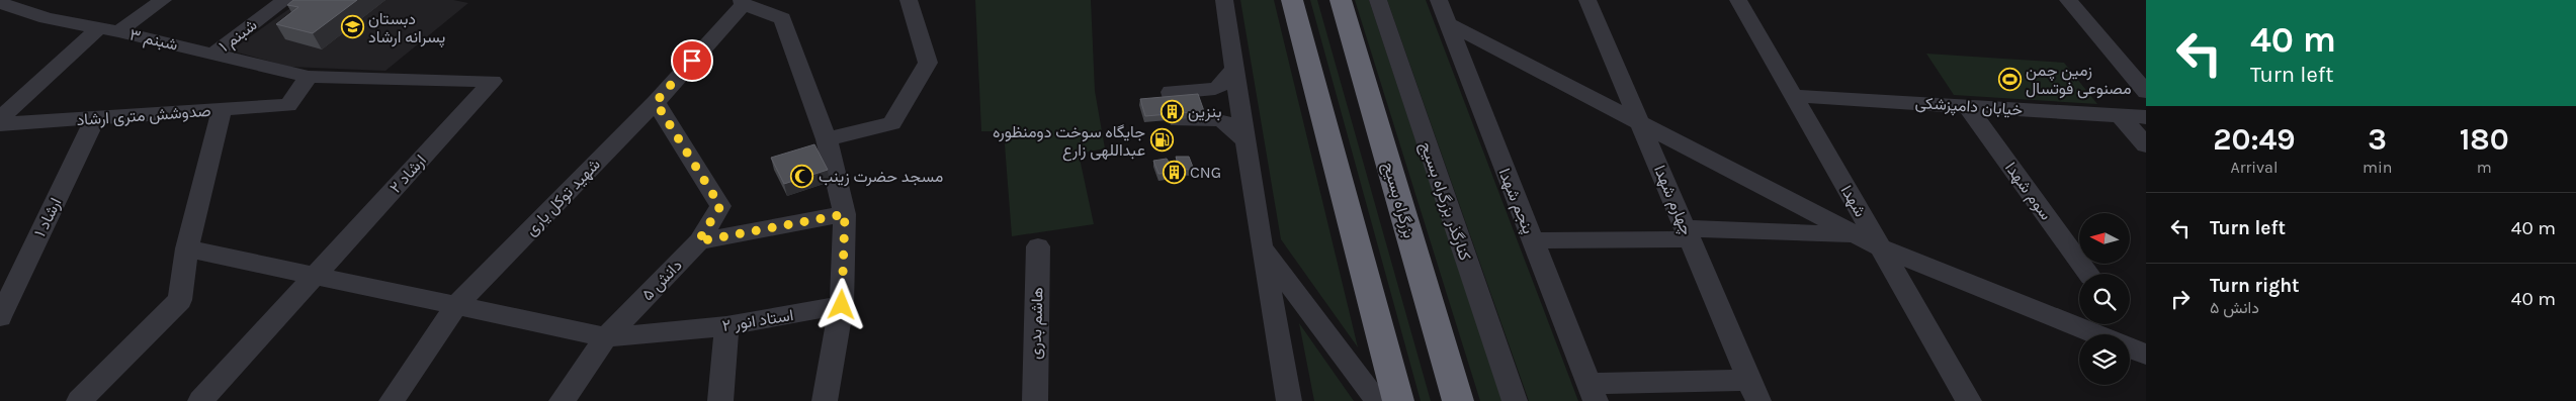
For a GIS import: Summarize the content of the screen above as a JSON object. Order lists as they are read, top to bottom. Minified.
{"streets":{"highway":["بزرگراه بسیج"],"street":["شبنم ۱","شبنم ۳","خیابان دامپزشکی","صدوشش متری ارشاد","ارشاد ۲","سوم شهدا","شهید توکل یاری","چهارم شهدا","کنارگذر بزرگراه بسیج","پنجم شهدا","شهدا","ارشاد ۱","دانش ۵","استاد انور ۲","هاشم بدری"]},"crossings":[["شبنم ۱","شبنم ۳"],["شبنم ۳","صدوشش متری ارشاد"],["شبنم ۳","ارشاد ۲"],["خیابان دامپزشکی","سوم شهدا"],["خیابان دامپزشکی","شهدا"],["صدوشش متری ارشاد","ارشاد ۲"],["صدوشش متری ارشاد","ارشاد ۱"],["ارشاد ۲","استاد انور ۲"],["شهید توکل یاری","دانش ۵"],["شهید توکل یاری","استاد انور ۲"],["دانش ۵","استاد انور ۲"]],"places":{"school or university":["دبستان پسرانه ارشاد"],"sports":["زمین چمن مصنوعی فوتسال"],"building":["بنزین","CNG"],"fuel station":["جایگاه سوخت دومنظوره عبداللهی زارع"],"mosque":["مسجد حضرت زینب"]},"north":"left","page":{"turn":["40 m","Turn left"],"eta":["20:49","Arrival","3","min","180","m"],"list":[{"name":"Turn left","value":"40 m"},{"name":"Turn right","note":"دانش ۵","value":"40 m"}]}}
